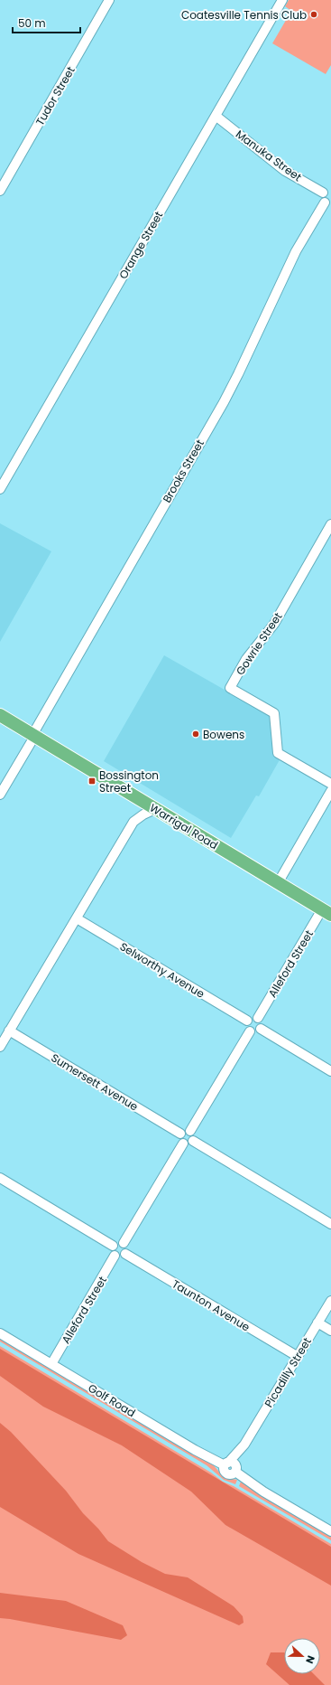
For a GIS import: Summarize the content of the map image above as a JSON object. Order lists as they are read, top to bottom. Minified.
{"streets":{"highway":["Warrigal Road"],"street":["Tudor Street","Manuka Street","Orange Street","Brooks Street","Gowrie Street","Alleford Street","Selworthy Avenue","Sumersett Avenue","Taunton Avenue","Picadilly Street","Golf Road"]},"crossings":[["Manuka Street","Orange Street"],["Brooks Street","Warrigal Road"],["Warrigal Road","Alleford Street"],["Alleford Street","Selworthy Avenue"],["Alleford Street","Taunton Avenue"],["Alleford Street","Golf Road"],["Taunton Avenue","Picadilly Street"],["Picadilly Street","Golf Road"]],"places":{"other":["Coatesville Tennis Club","Bowens"],"transit":["Bossington Street"]},"scale_bar":"50 m","north":"right"}
